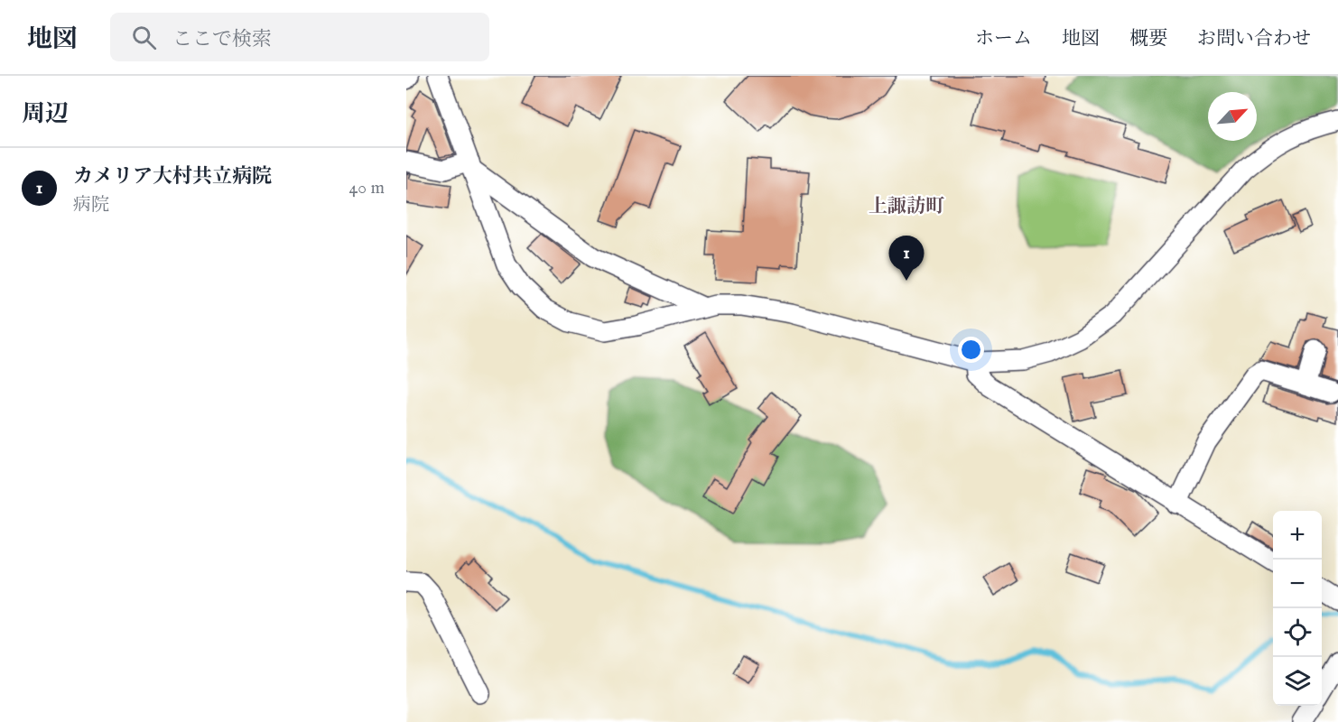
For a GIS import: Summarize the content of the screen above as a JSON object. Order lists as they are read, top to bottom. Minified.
{"districts":["上諏訪町"],"north":"top right","page":{"header":"地図","search":"ここで検索","nav":["ホーム","地図","概要","お問い合わせ"],"heading":"周辺","list":[{"mark":"1","name":"カメリア大村共立病院","note":"病院","value":"40 m"}],"pins":"1","map_buttons":["+","−"]}}
